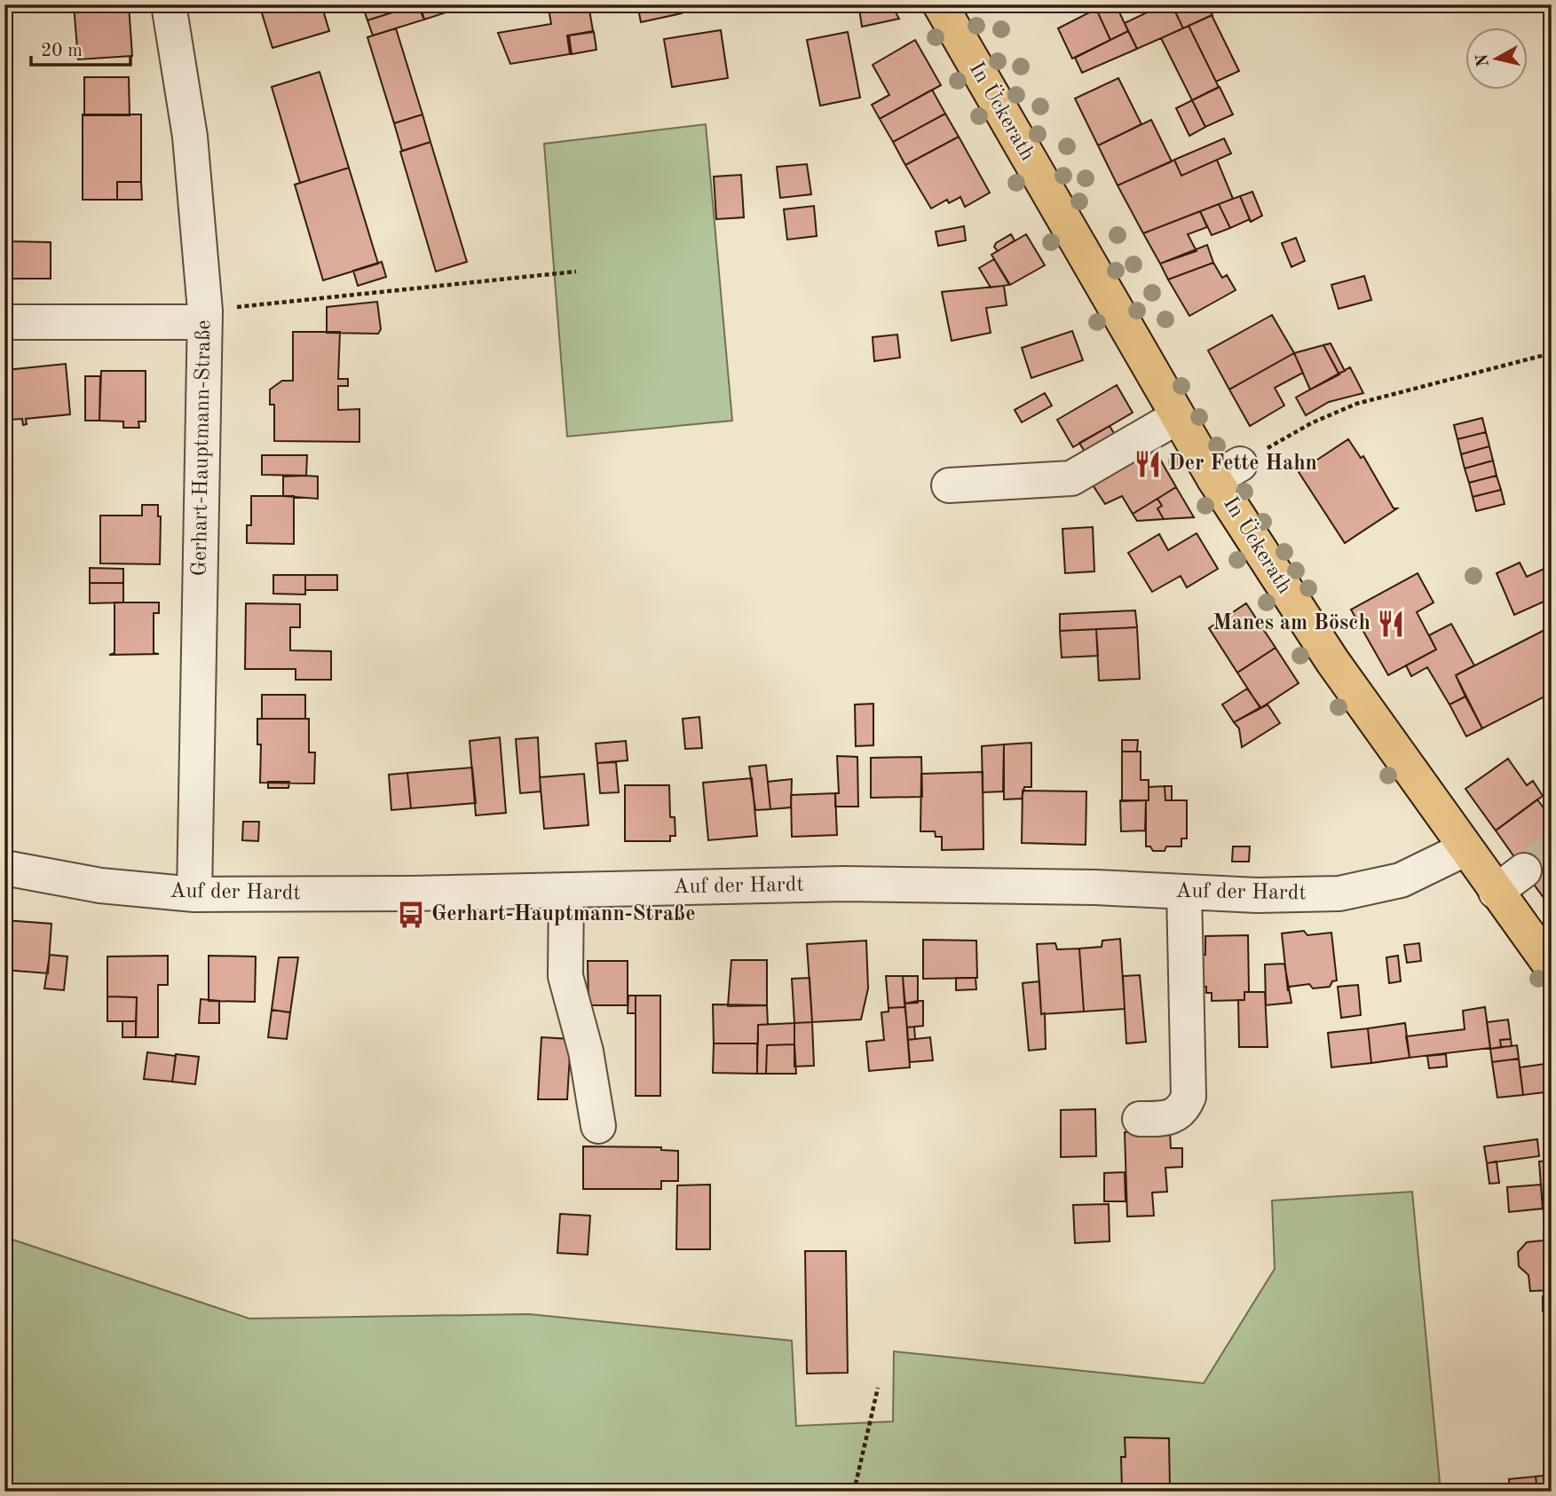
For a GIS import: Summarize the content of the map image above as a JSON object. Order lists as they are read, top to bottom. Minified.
{"streets":{"main road":["In Ückerath"],"street":["Gerhart-Hauptmann-Straße","Auf der Hardt"]},"crossings":[["In Ückerath","Auf der Hardt"],["Gerhart-Hauptmann-Straße","Auf der Hardt"]],"places":{"restaurant":["Der Fette Hahn","Manes am Bösch"],"bus stop":["Gerhart-Hauptmann-Straße"]},"scale_bar":"20 m","north":"left"}
